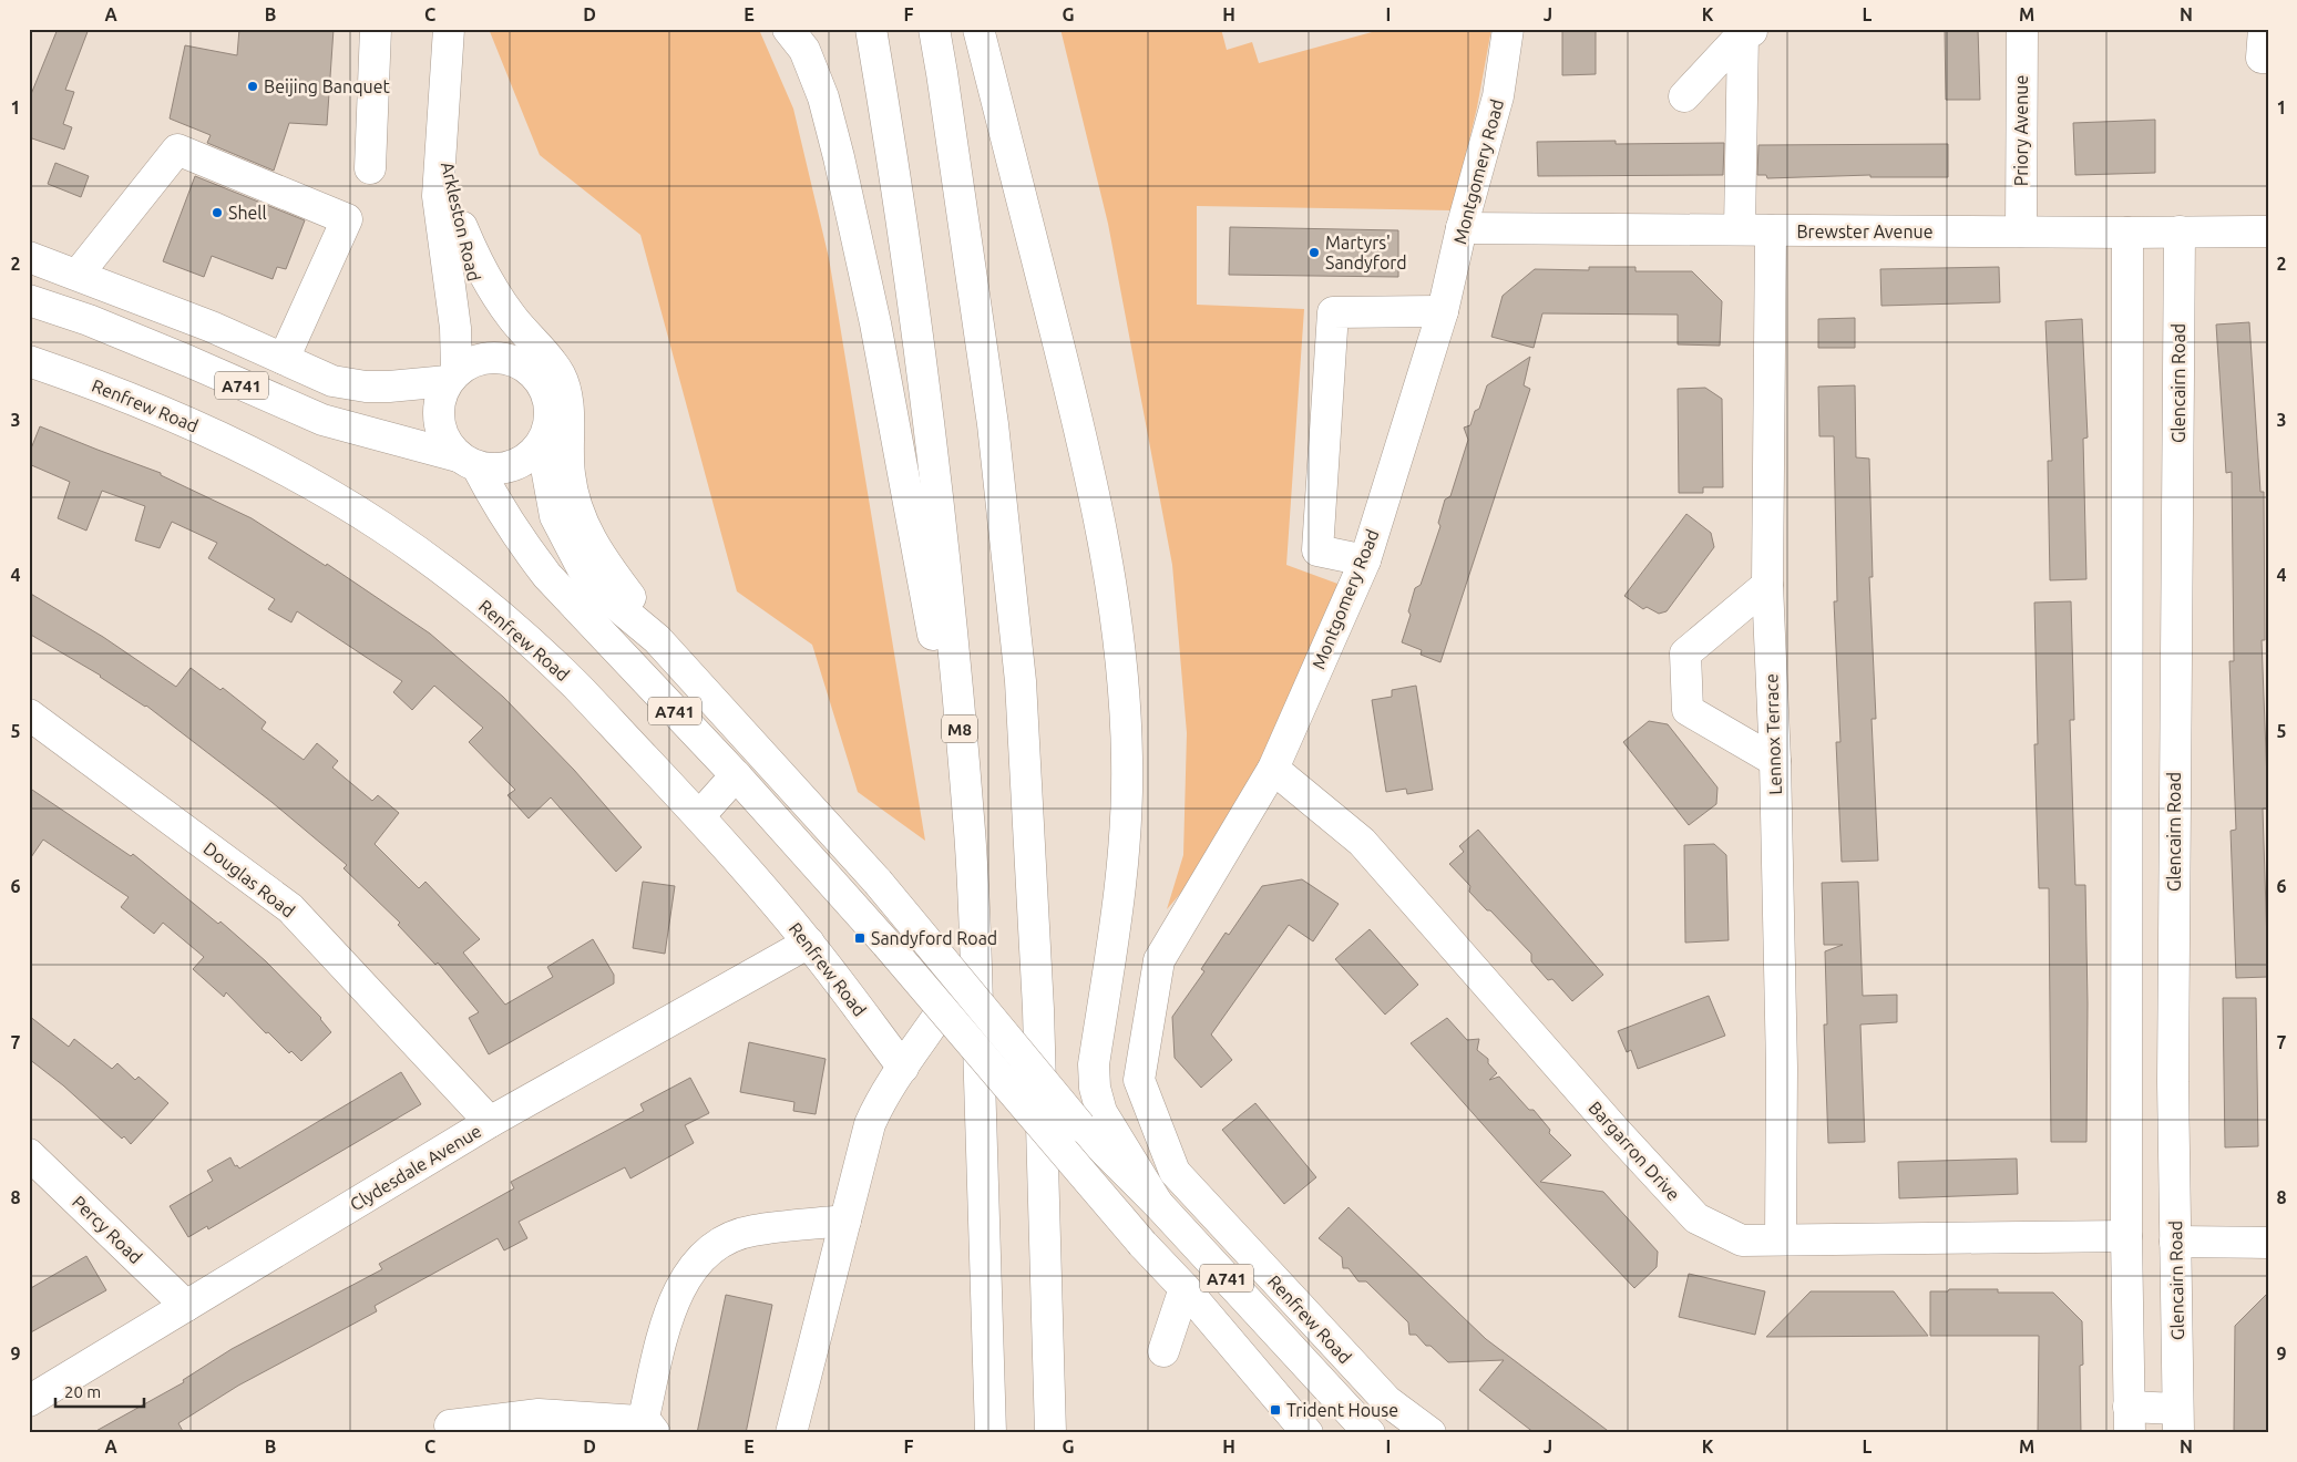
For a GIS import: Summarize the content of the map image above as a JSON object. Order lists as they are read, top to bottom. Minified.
{"streets":{"main road":["Priory Avenue","Montgomery Road","Arkleston Road","Brewster Avenue","Glencairn Road","A741","Renfrew Road","M8","Lennox Terrace","Douglas Road","Bargarron Drive","Clydesdale Avenue","Percy Road"]},"crossings":[["Priory Avenue","Brewster Avenue"],["Montgomery Road","Brewster Avenue"],["Montgomery Road","Renfrew Road"],["Montgomery Road","Bargarron Drive"],["Arkleston Road","A741"],["Brewster Avenue","Glencairn Road"],["Brewster Avenue","Lennox Terrace"],["Renfrew Road","Clydesdale Avenue"],["Lennox Terrace","Bargarron Drive"],["Douglas Road","Clydesdale Avenue"],["Clydesdale Avenue","Percy Road"]],"places":{"other":["Beijing Banquet","Shell","Martyrs' Sandyford"],"transit":["Sandyford Road","Trident House"]},"scale_bar":"20 m","grid":{"columns":["A","B","C","D","E","F","G","H","I","J","K","L","M","N"],"rows":["1","2","3","4","5","6","7","8","9"]}}
